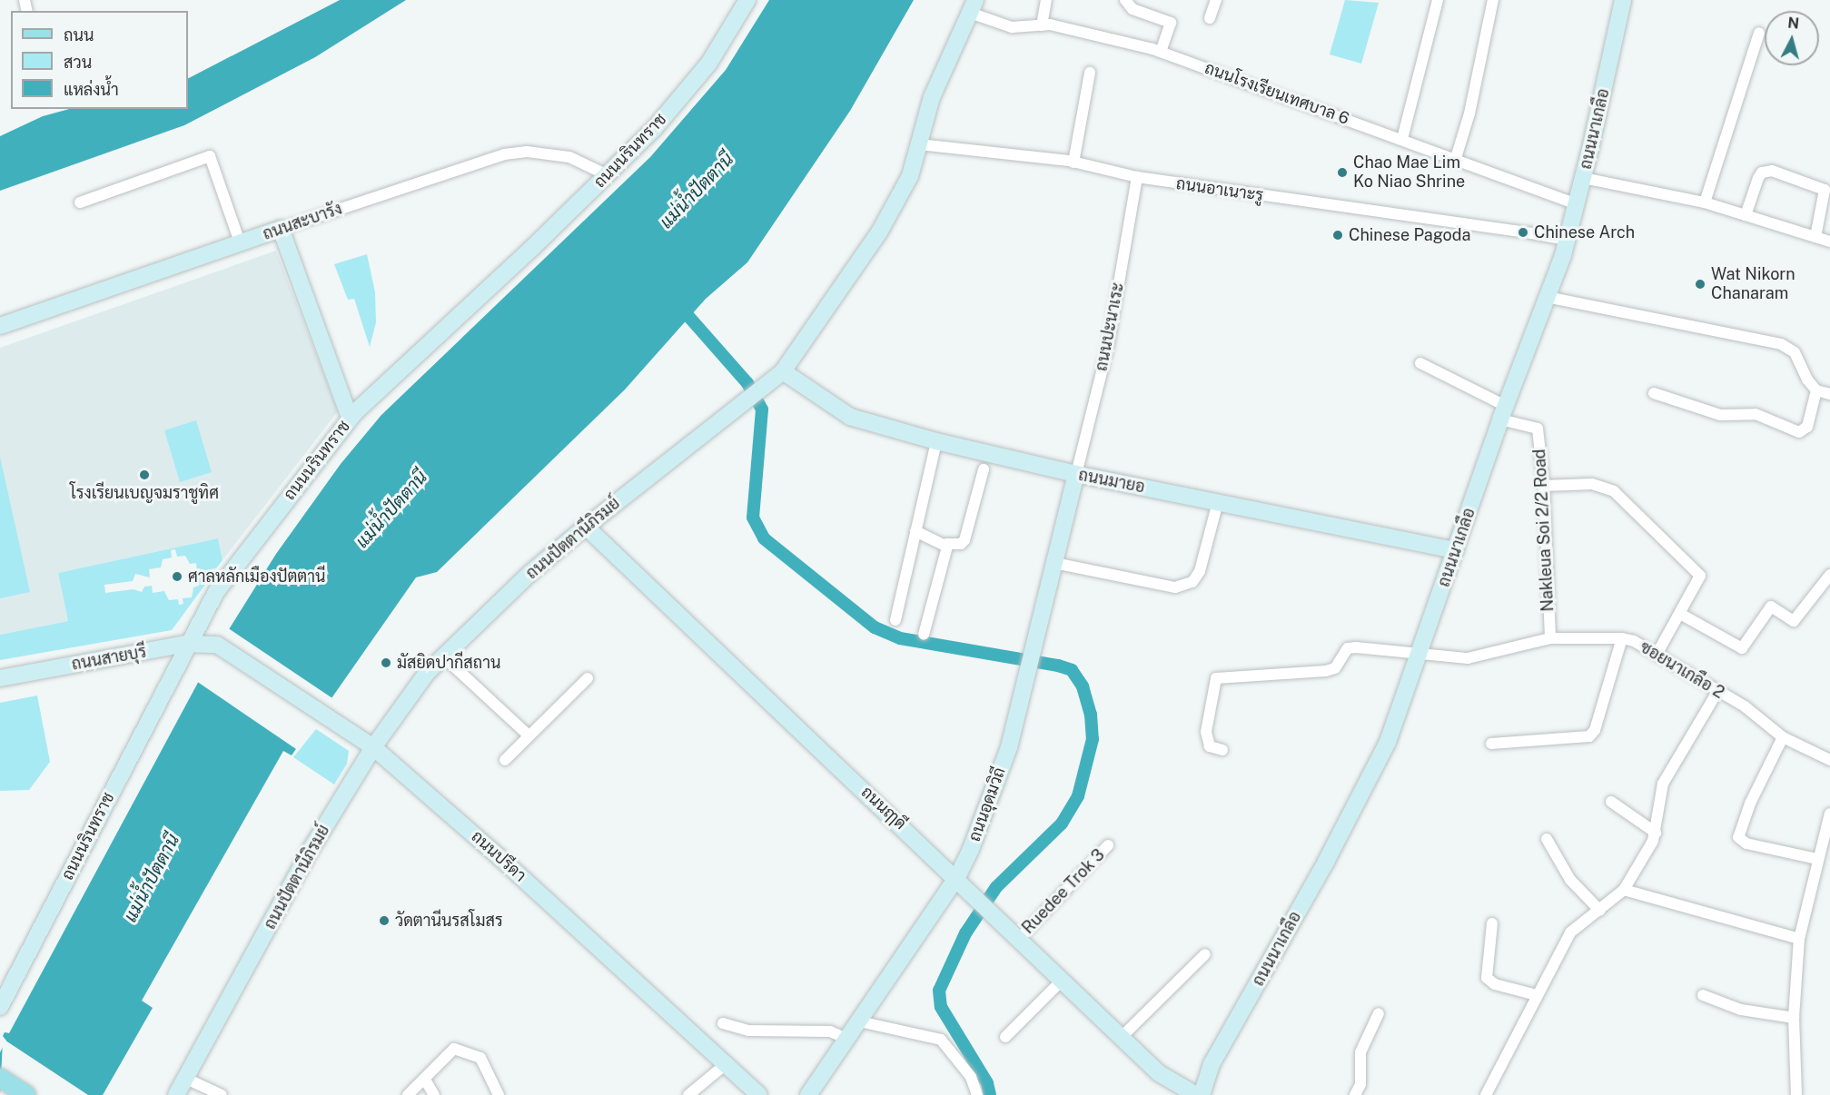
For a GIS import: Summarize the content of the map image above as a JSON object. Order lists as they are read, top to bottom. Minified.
{"streets":{"street":["ถนนโรงเรียนเทศบาล 6","ถนนนาเกลือ","ถนนนรินทราช","ถนนอาเนาะรู","ถนนสะบารัง","ถนนปะนาเระ","ถนนมายอ","Nakleua Soi 2/2 Road","ถนนปัตตานีภิรมย์","ถนนสายบุรี","ซอยนาเกลือ 2","ถนนอุดมวิถี","ถนนฤๅดี","ถนนปรีดา","Ruedee Trok 3"]},"crossings":[["ถนนโรงเรียนเทศบาล 6","ถนนนาเกลือ"],["ถนนโรงเรียนเทศบาล 6","ถนนปัตตานีภิรมย์"],["ถนนนาเกลือ","ถนนอาเนาะรู"],["ถนนนาเกลือ","ถนนมายอ"],["ถนนนาเกลือ","Nakleua Soi 2/2 Road"],["ถนนนาเกลือ","ซอยนาเกลือ 2"],["ถนนนาเกลือ","ถนนฤๅดี"],["ถนนนรินทราช","ถนนสะบารัง"],["ถนนนรินทราช","ถนนสายบุรี"],["ถนนอาเนาะรู","ถนนปะนาเระ"],["ถนนอาเนาะรู","ถนนปัตตานีภิรมย์"],["ถนนปะนาเระ","ถนนมายอ"],["ถนนปะนาเระ","ถนนอุดมวิถี"],["ถนนมายอ","ถนนปัตตานีภิรมย์"],["ถนนมายอ","ถนนอุดมวิถี"],["Nakleua Soi 2/2 Road","ซอยนาเกลือ 2"],["ถนนปัตตานีภิรมย์","ถนนฤๅดี"],["ถนนปัตตานีภิรมย์","ถนนปรีดา"],["ถนนสายบุรี","ถนนปรีดา"],["ถนนอุดมวิถี","ถนนฤๅดี"],["ถนนฤๅดี","Ruedee Trok 3"]],"water":["แม่น้ำปัตตานี"],"places":["Chao Mae Lim Ko Niao Shrine","Chinese Arch","Chinese Pagoda","Wat Nikorn Chanaram","โรงเรียนเบญจมราชูทิศ","ศาลหลักเมืองปัตตานี","มัสยิดปากีสถาน","วัดตานีนรสโมสร"],"legend":["ถนน","สวน","แหล่งน้ำ"],"north":"top"}
